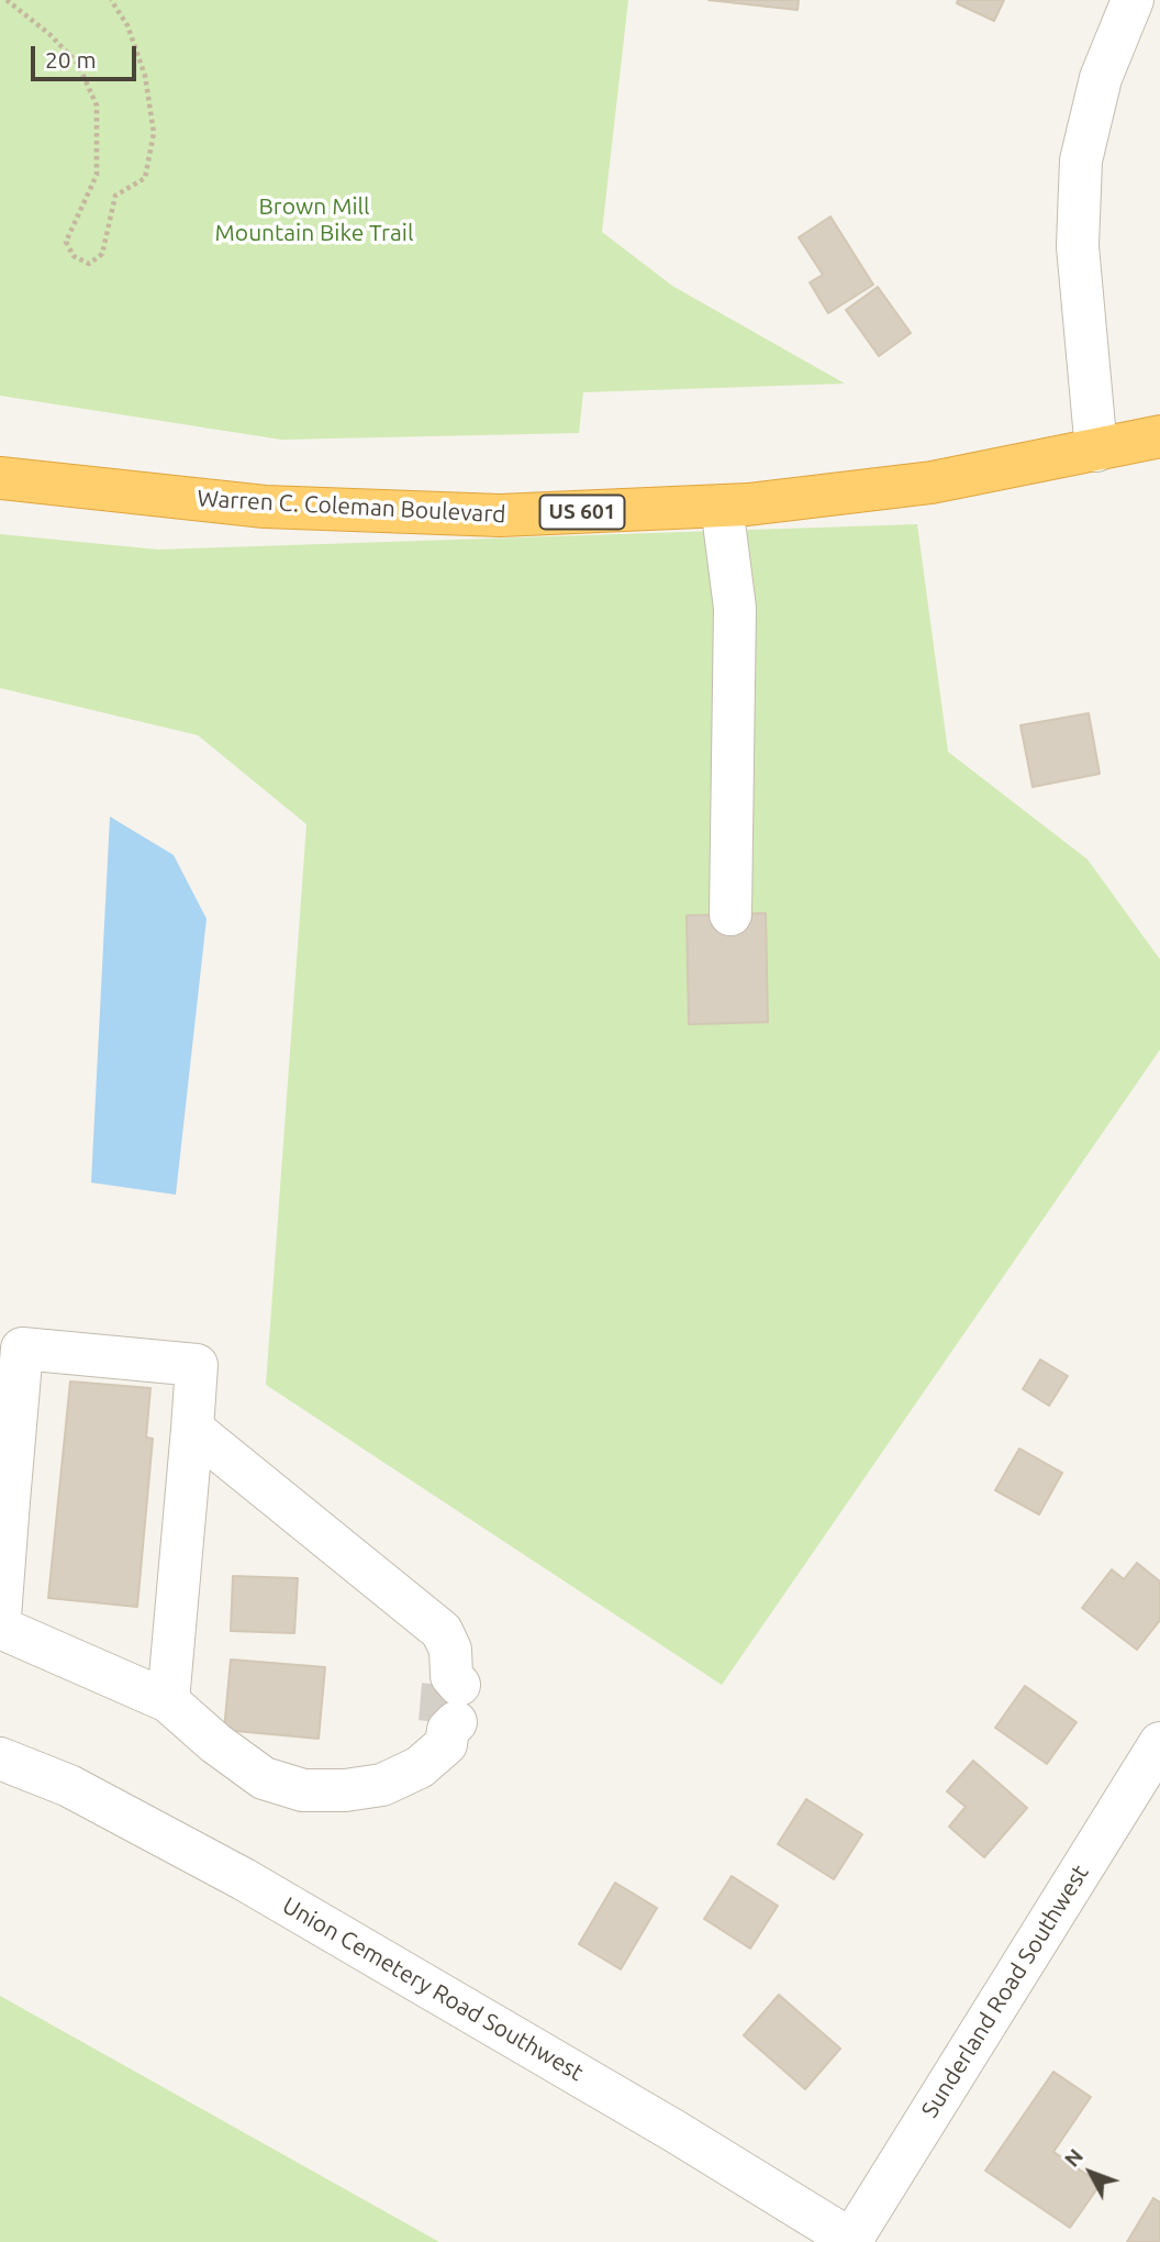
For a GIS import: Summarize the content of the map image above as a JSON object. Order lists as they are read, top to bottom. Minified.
{"streets":{"highway":["Warren C. Coleman Boulevard","US 601"],"street":["Union Cemetery Road Southwest","Sunderland Road Southwest"]},"crossings":[["Union Cemetery Road Southwest","Sunderland Road Southwest"]],"parks":["Brown Mill Mountain Bike Trail"],"scale_bar":"20 m","north":"top left"}
